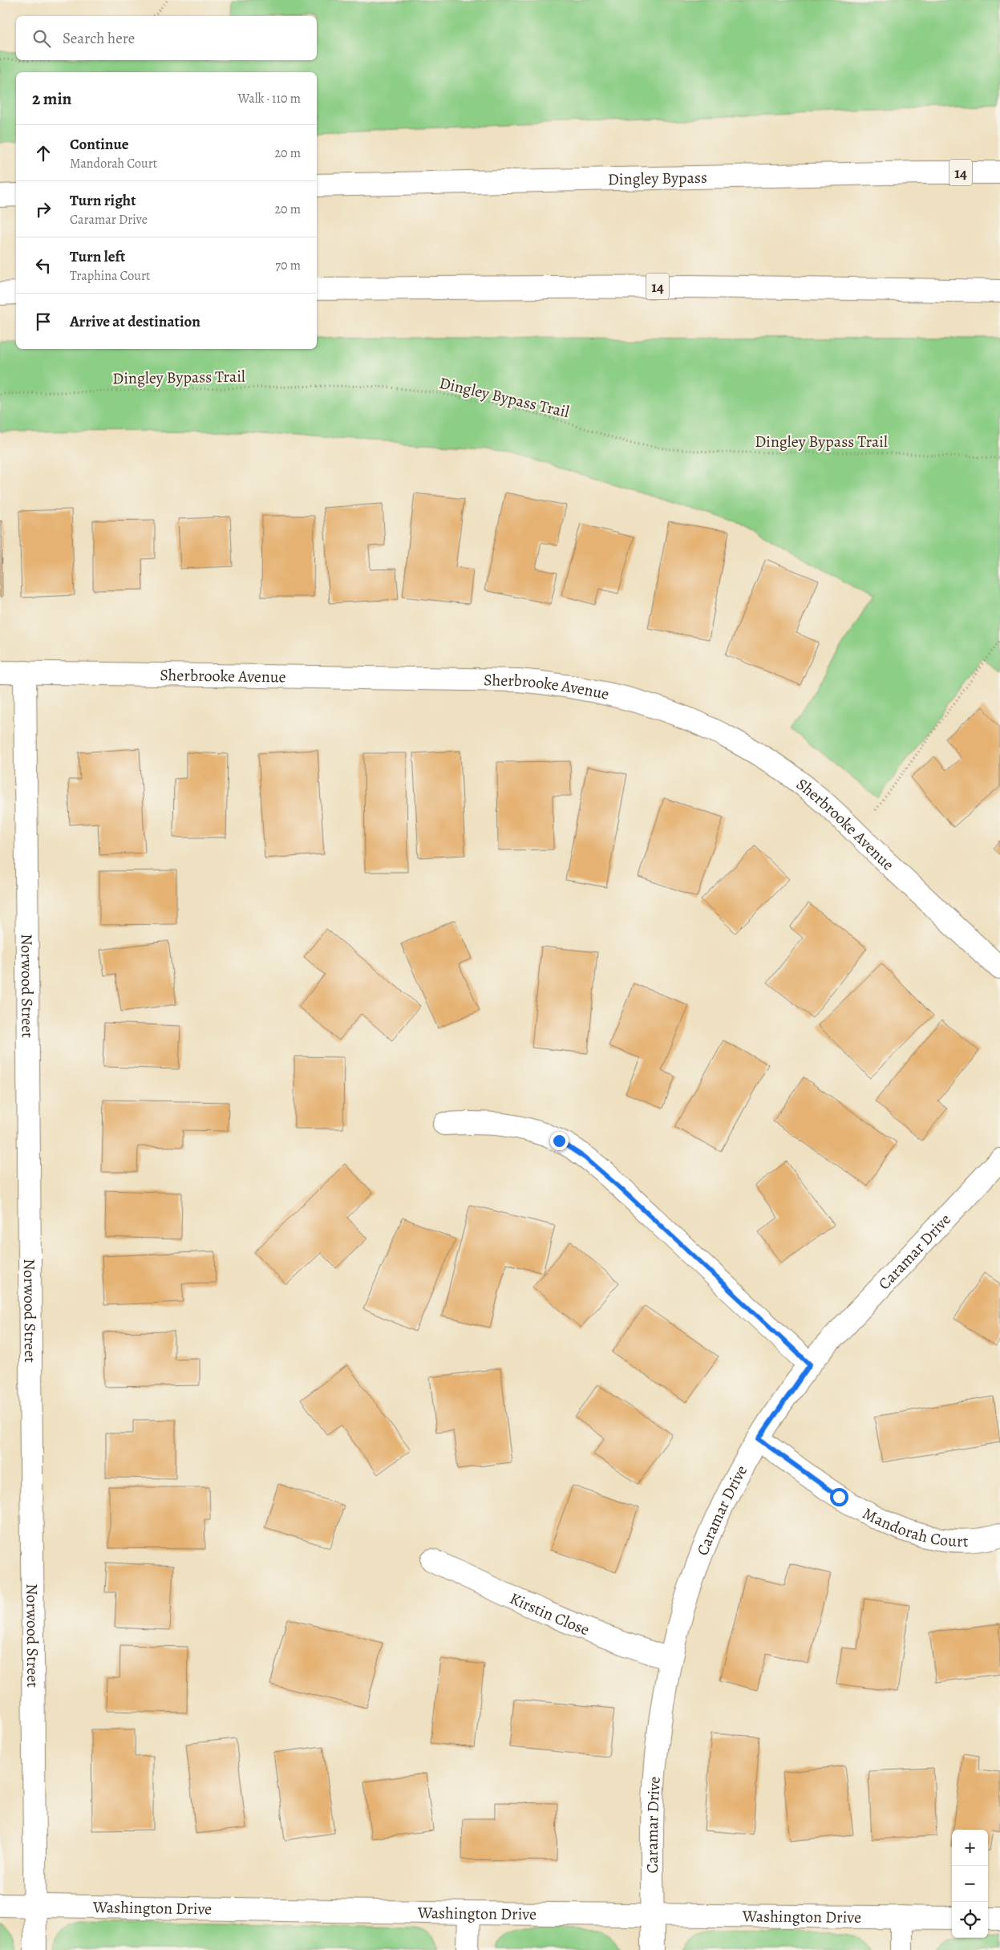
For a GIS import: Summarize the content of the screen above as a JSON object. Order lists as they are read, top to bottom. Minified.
{"streets":{"main road":["14","Dingley Bypass","Sherbrooke Avenue","Norwood Street","Caramar Drive","Mandorah Court","Kirstin Close","Washington Drive"],"path":["Dingley Bypass Trail"]},"crossings":[["Sherbrooke Avenue","Norwood Street"],["Norwood Street","Washington Drive"],["Caramar Drive","Mandorah Court"],["Caramar Drive","Kirstin Close"],["Caramar Drive","Washington Drive"]],"page":{"search":"Search here","heading":["2 min","Walk · 110 m"],"list":[["Continue","Mandorah Court","20 m"],["Turn right","Caramar Drive","20 m"],["Turn left","Traphina Court","70 m"],"Arrive at destination"],"map_buttons":["+","−"]}}
